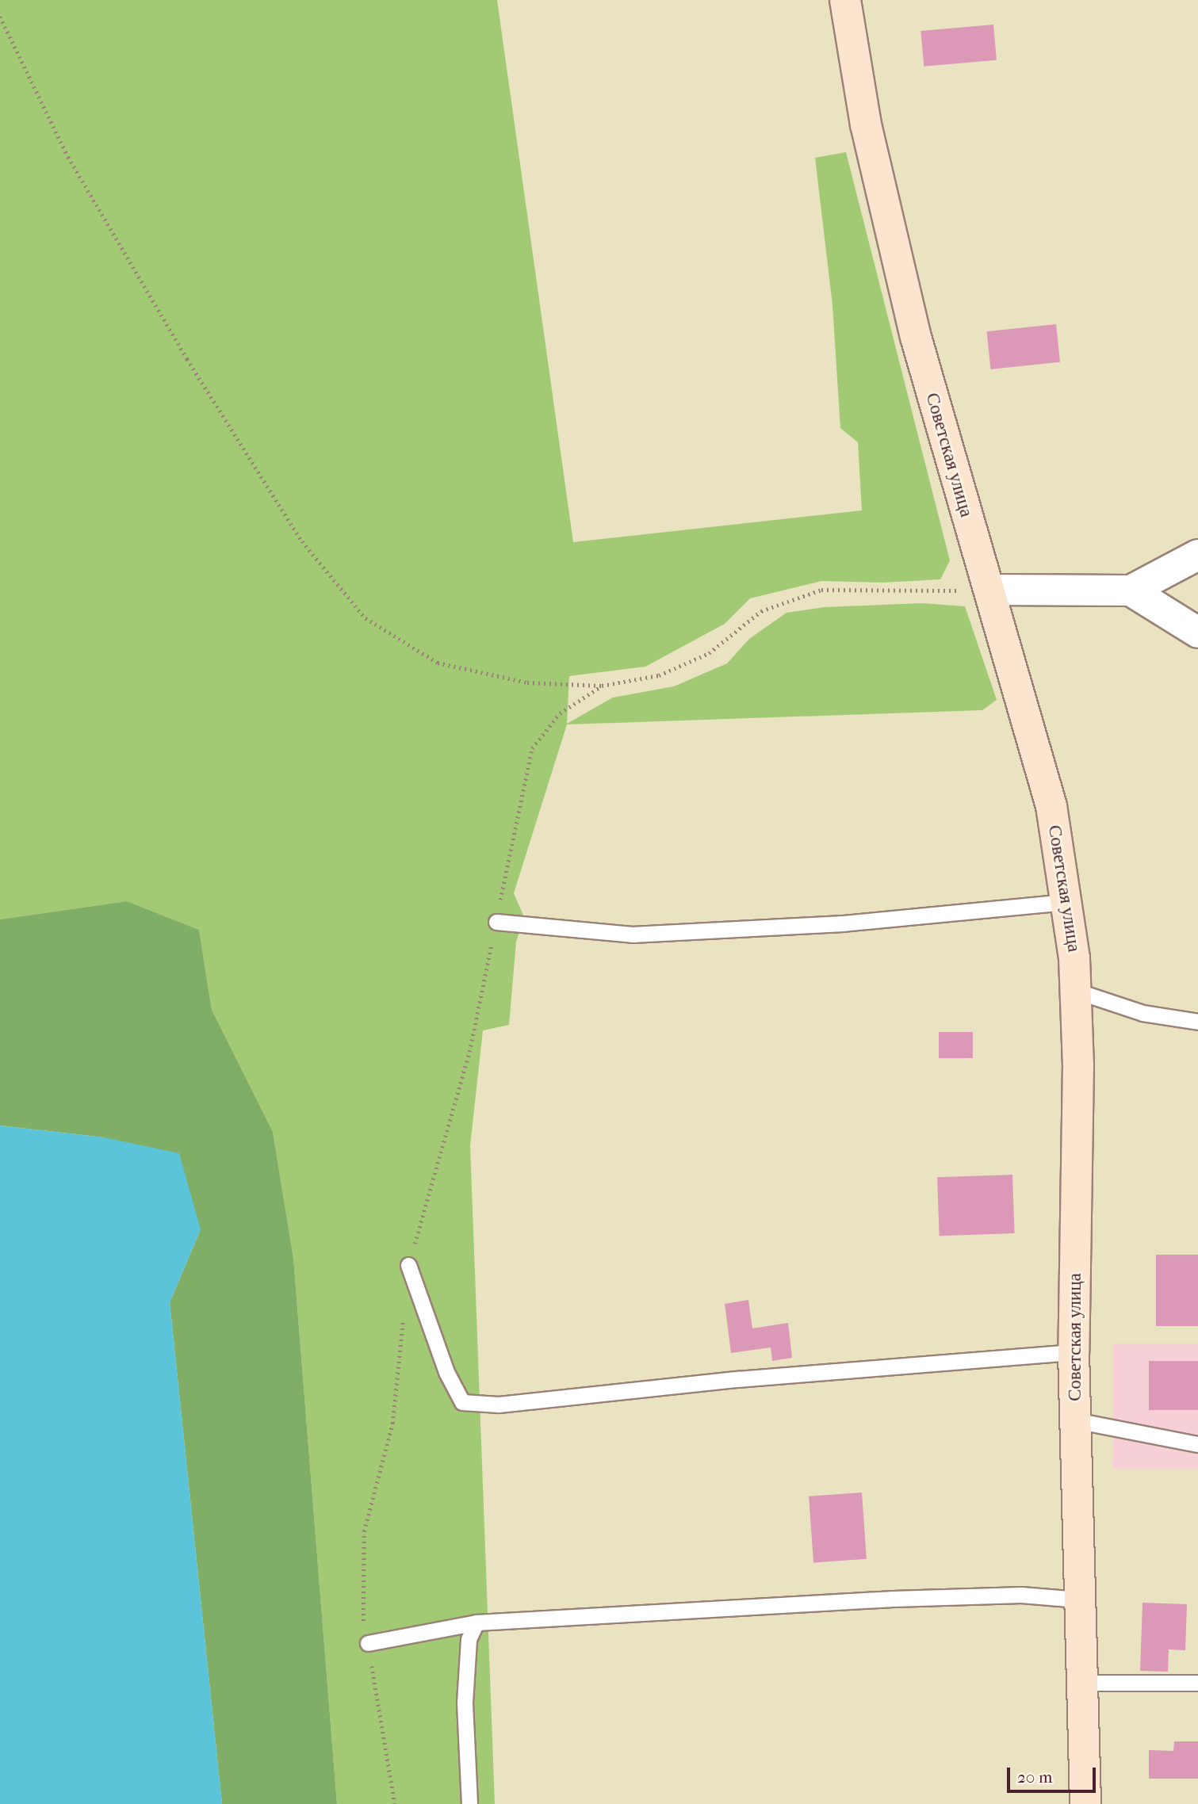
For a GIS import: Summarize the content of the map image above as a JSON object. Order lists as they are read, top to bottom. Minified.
{"streets":{"street":["Советская улица"]},"scale_bar":"20 m"}
